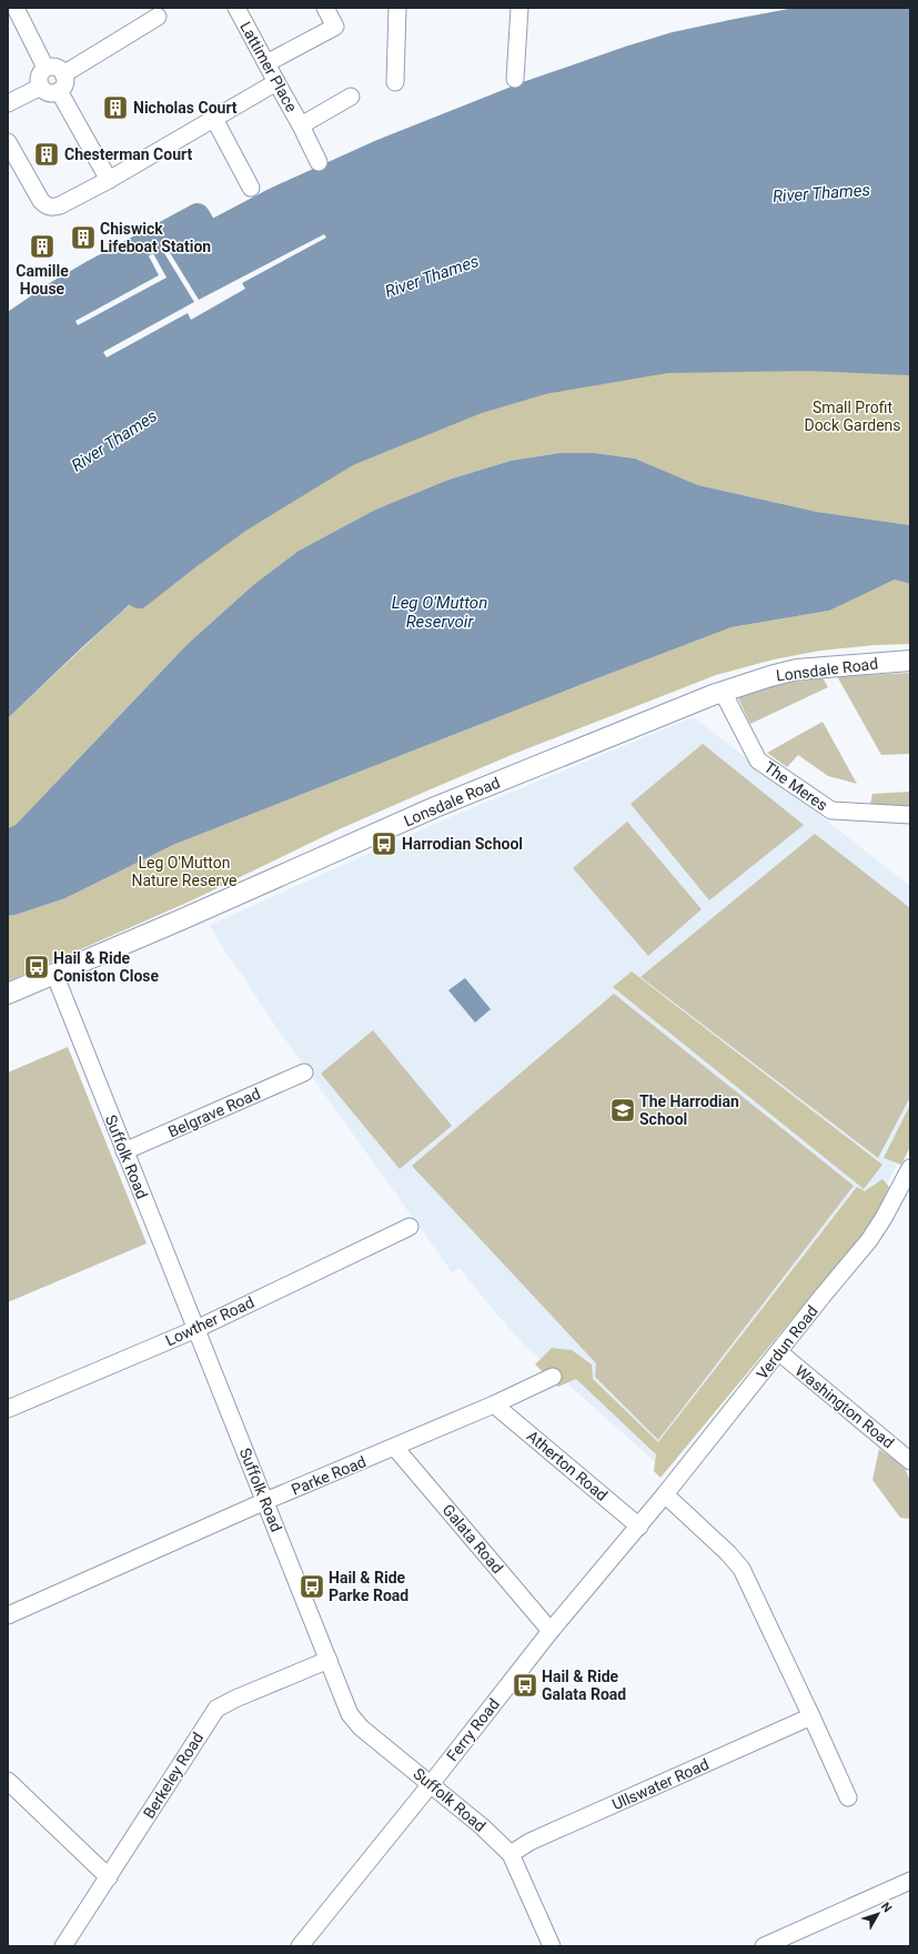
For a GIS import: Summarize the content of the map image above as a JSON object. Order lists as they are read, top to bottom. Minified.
{"streets":{"main road":["Lonsdale Road"],"street":["Lattimer Place","The Meres","Belgrave Road","Suffolk Road","Lowther Road","Verdun Road","Washington Road","Atherton Road","Parke Road","Galata Road","Ferry Road","Berkeley Road","Ullswater Road"]},"crossings":[["Lonsdale Road","The Meres"],["Lonsdale Road","Suffolk Road"],["Belgrave Road","Suffolk Road"],["Suffolk Road","Lowther Road"],["Suffolk Road","Parke Road"],["Suffolk Road","Ferry Road"],["Suffolk Road","Berkeley Road"],["Suffolk Road","Ullswater Road"],["Verdun Road","Washington Road"],["Verdun Road","Ferry Road"],["Atherton Road","Parke Road"],["Atherton Road","Ferry Road"],["Parke Road","Galata Road"],["Galata Road","Ferry Road"]],"water":["River Thames","Leg O'Mutton Reservoir"],"parks":["Small Profit Dock Gardens","Leg O'Mutton Nature Reserve"],"places":{"building":["Nicholas Court","Chesterman Court","Chiswick Lifeboat Station","Camille House"],"bus stop":["Harrodian School","Hail & Ride Coniston Close","Hail & Ride Parke Road","Hail & Ride Galata Road"],"school or university":["The Harrodian School"]},"north":"top right"}
